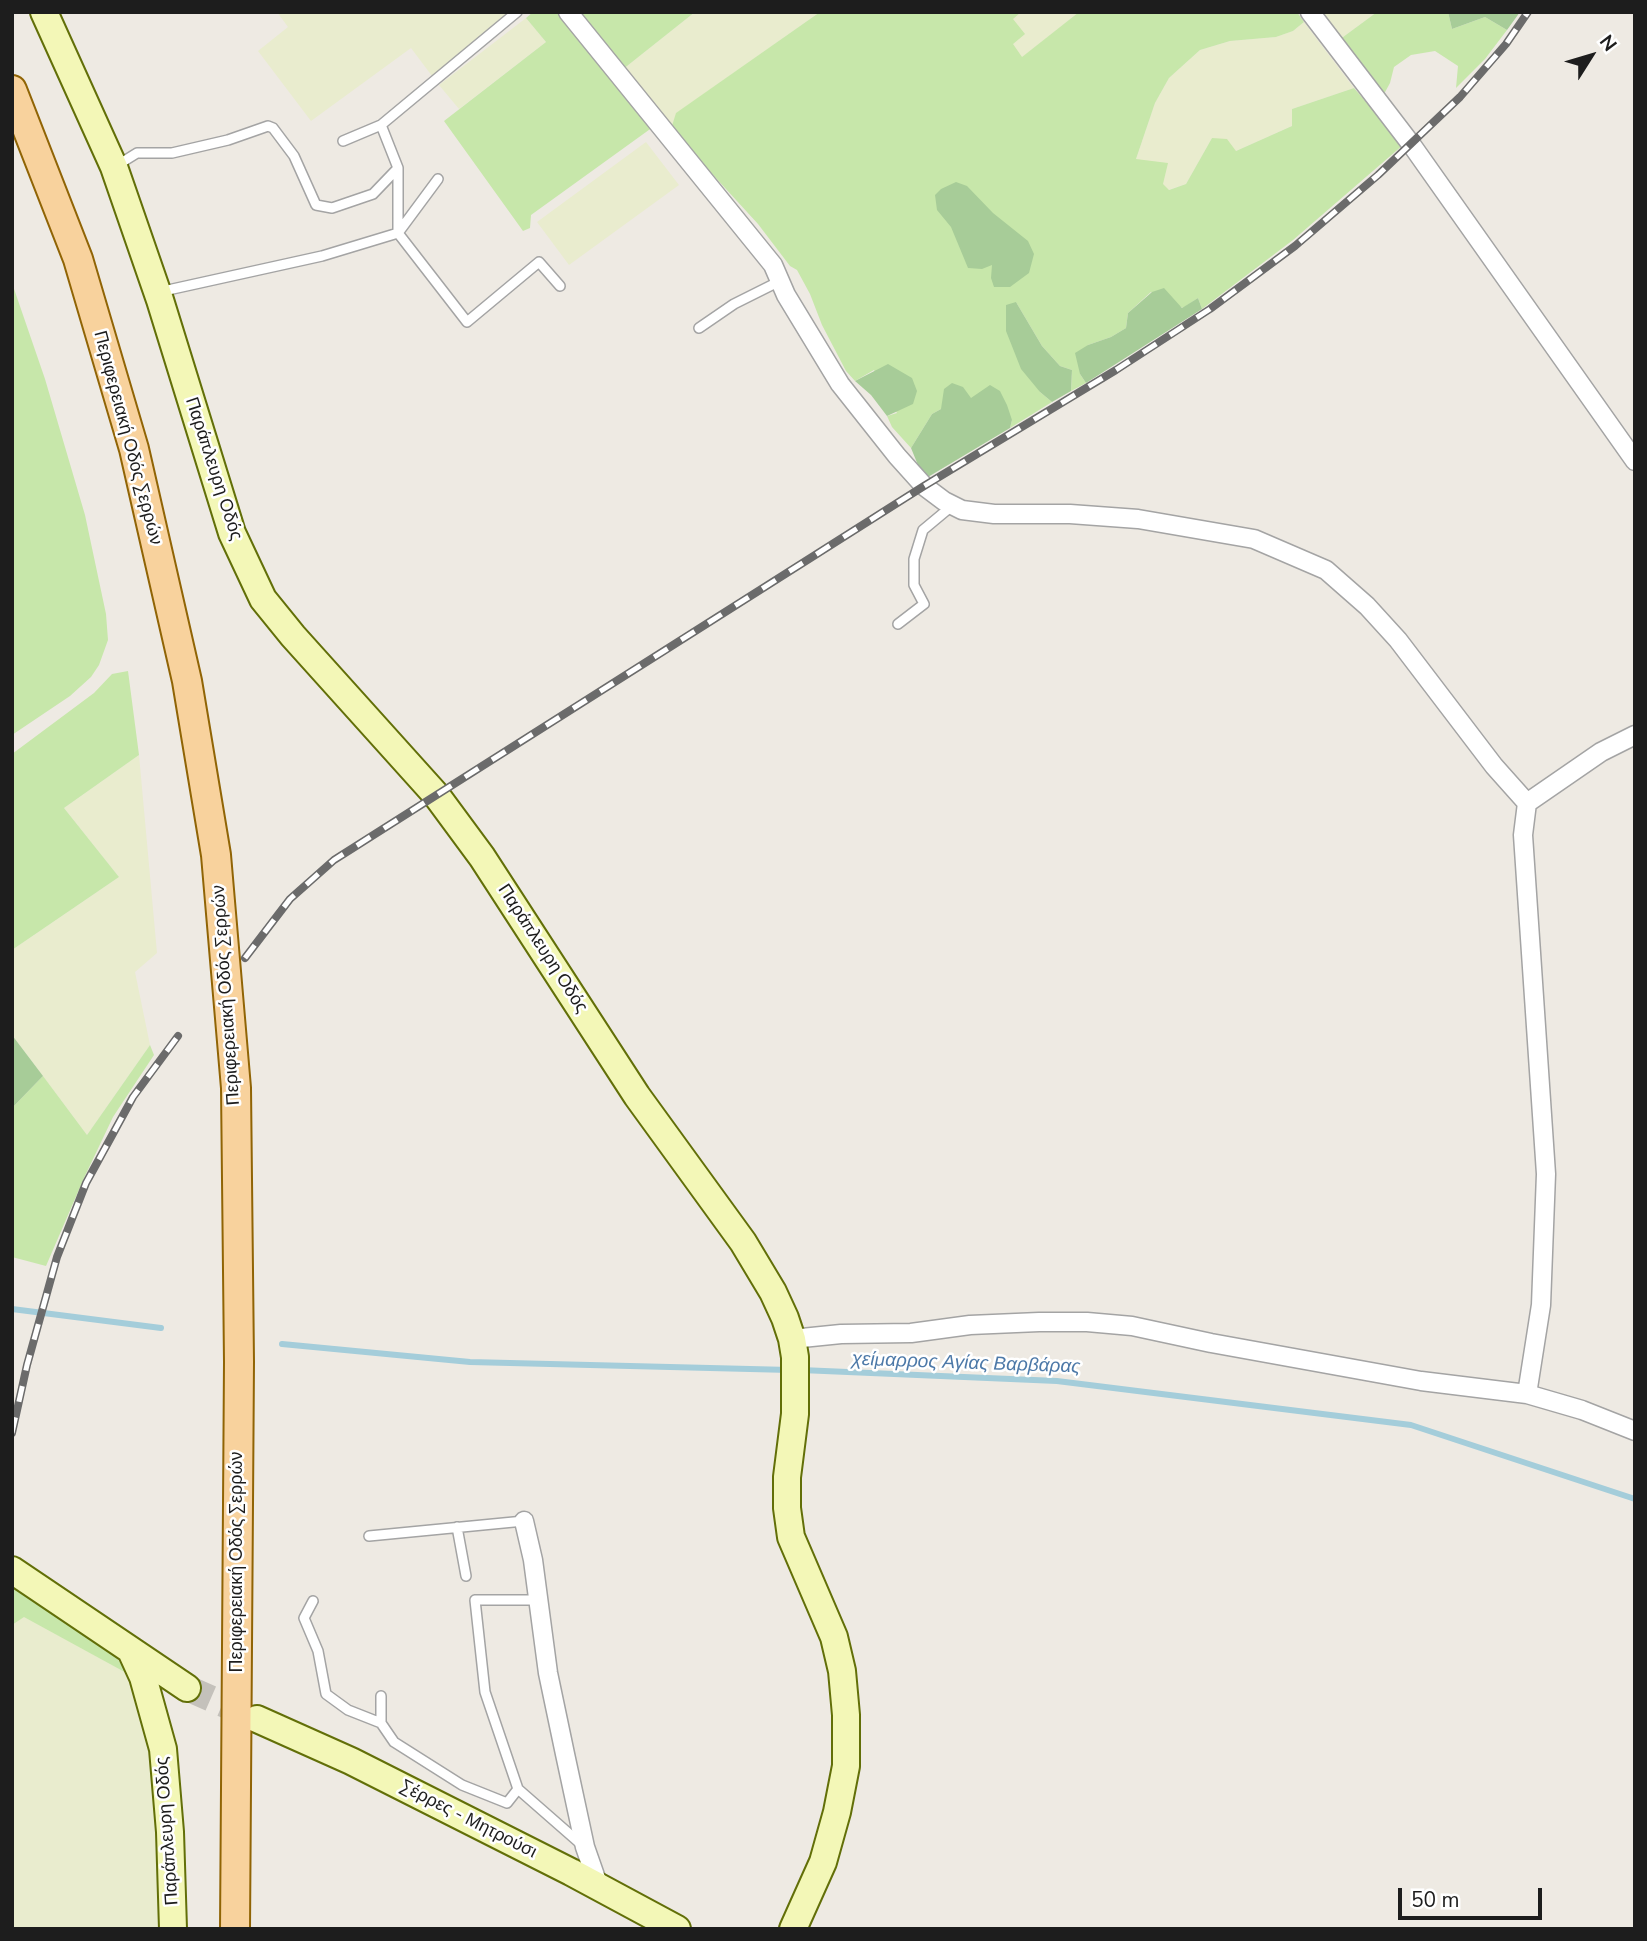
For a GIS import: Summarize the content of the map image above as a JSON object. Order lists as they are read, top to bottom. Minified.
{"streets":{"main road":["Περιφερειακή Οδός Σερρών"],"street":["Παράπλευρη Οδός","Σέρρες - Μητρούσι"]},"water":["χείμαρρος Αγίας Βαρβάρας"],"scale_bar":"50 m","north":"top right"}
